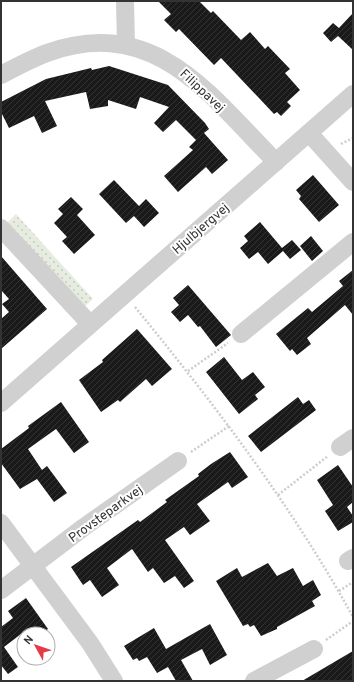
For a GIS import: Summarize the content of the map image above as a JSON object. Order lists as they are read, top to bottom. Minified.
{"streets":{"street":["Filippavej","Hjulbjergvej","Provsteparkvej"]},"crossings":[["Filippavej","Hjulbjergvej"]],"north":"top left"}
